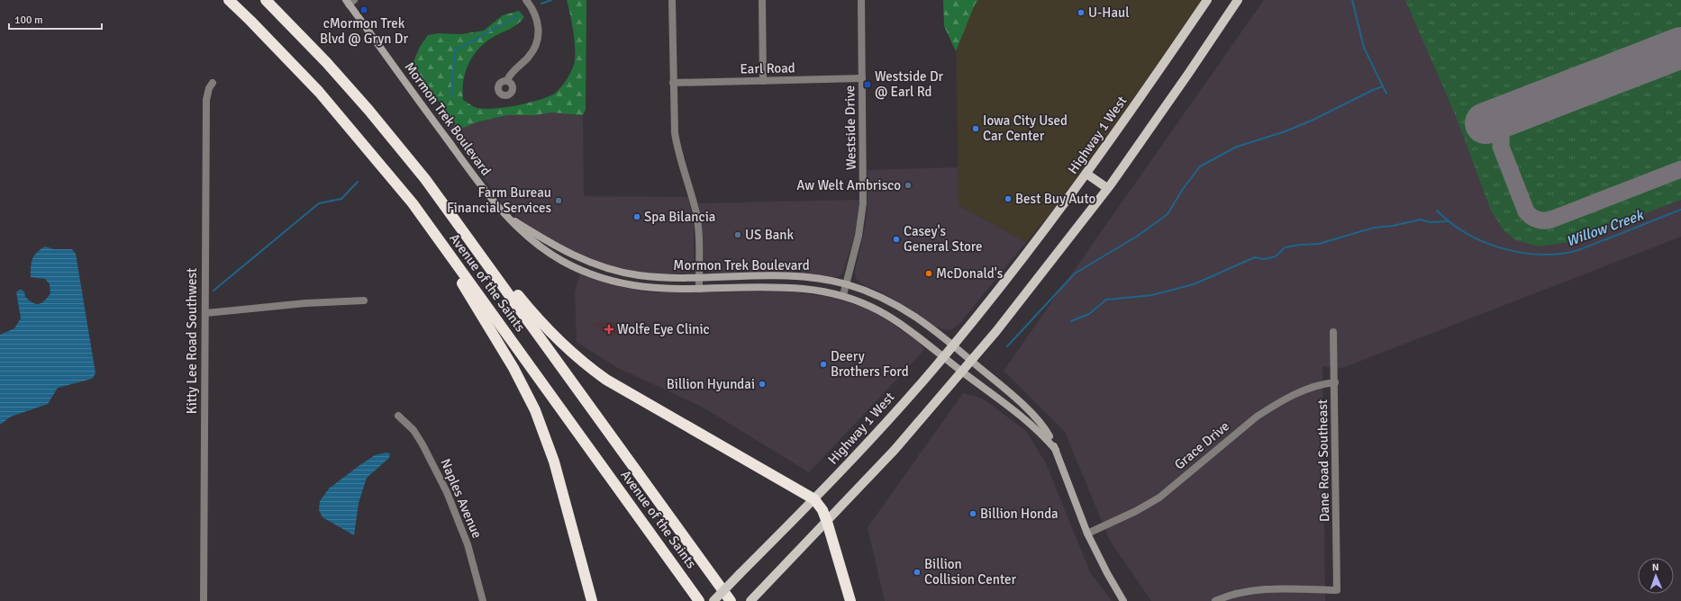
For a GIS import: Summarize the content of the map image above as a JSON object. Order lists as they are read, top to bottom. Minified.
{"streets":{"highway":["Avenue of the Saints"],"main road":["Mormon Trek Boulevard","Highway 1 West"],"street":["Earl Road","Westside Drive","Kitty Lee Road Southwest","Grace Drive","Dane Road Southeast","Naples Avenue"]},"crossings":[["Earl Road","Westside Drive"],["Mormon Trek Boulevard","Westside Drive"],["Mormon Trek Boulevard","Highway 1 West"],["Mormon Trek Boulevard","Grace Drive"],["Grace Drive","Dane Road Southeast"]],"water":["Willow Creek"],"places":{"transit":["cMormon Trek Blvd @ Gryn Dr","Westside Dr @ Earl Rd"],"other":["U-Haul","Iowa City Used Car Center","Aw Welt Ambrisco","Best Buy Auto","Farm Bureau Financial Services","Spa Bilancia","US Bank","Casey's General Store","McDonald's","Deery Brothers Ford","Billion Hyundai","Billion Honda","Billion Collision Center"],"health":["Wolfe Eye Clinic"]},"scale_bar":"100 m","north":"top"}
